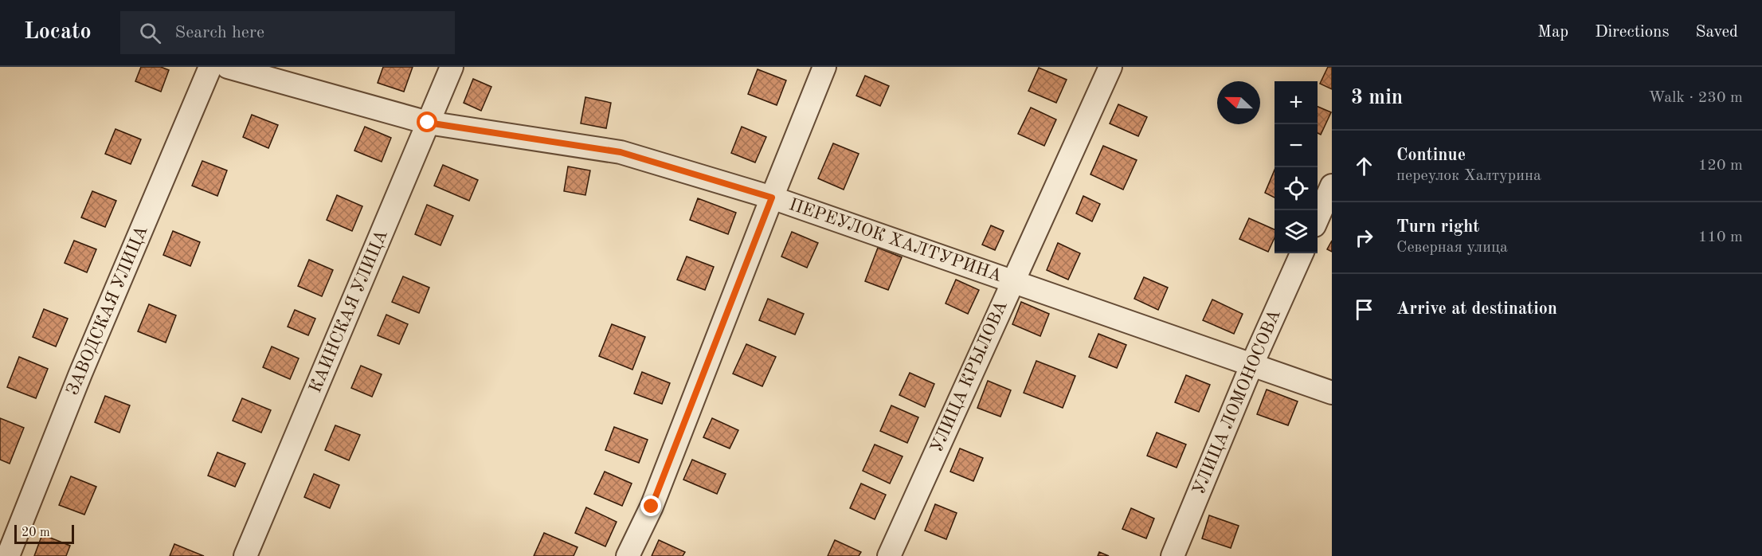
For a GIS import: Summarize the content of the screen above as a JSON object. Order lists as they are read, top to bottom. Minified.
{"streets":{"street":["ПЕРЕУЛОК ХАЛТУРИНА","ЗАВОДСКАЯ УЛИЦА","КАИНСКАЯ УЛИЦА","УЛИЦА КРЫЛОВА","УЛИЦА ЛОМОНОСОВА"]},"crossings":[["ПЕРЕУЛОК ХАЛТУРИНА","КАИНСКАЯ УЛИЦА"],["ПЕРЕУЛОК ХАЛТУРИНА","УЛИЦА КРЫЛОВА"],["ПЕРЕУЛОК ХАЛТУРИНА","УЛИЦА ЛОМОНОСОВА"]],"scale_bar":"20 m","north":"left","page":{"header":"Locato","search":"Search here","nav":["Map","Directions","Saved"],"heading":["3 min","Walk · 230 m"],"map_buttons":["+","−"],"list":[["Continue","переулок Халтурина","120 m"],["Turn right","Северная улица","110 m"],"Arrive at destination"],"scale":"20 m"}}
